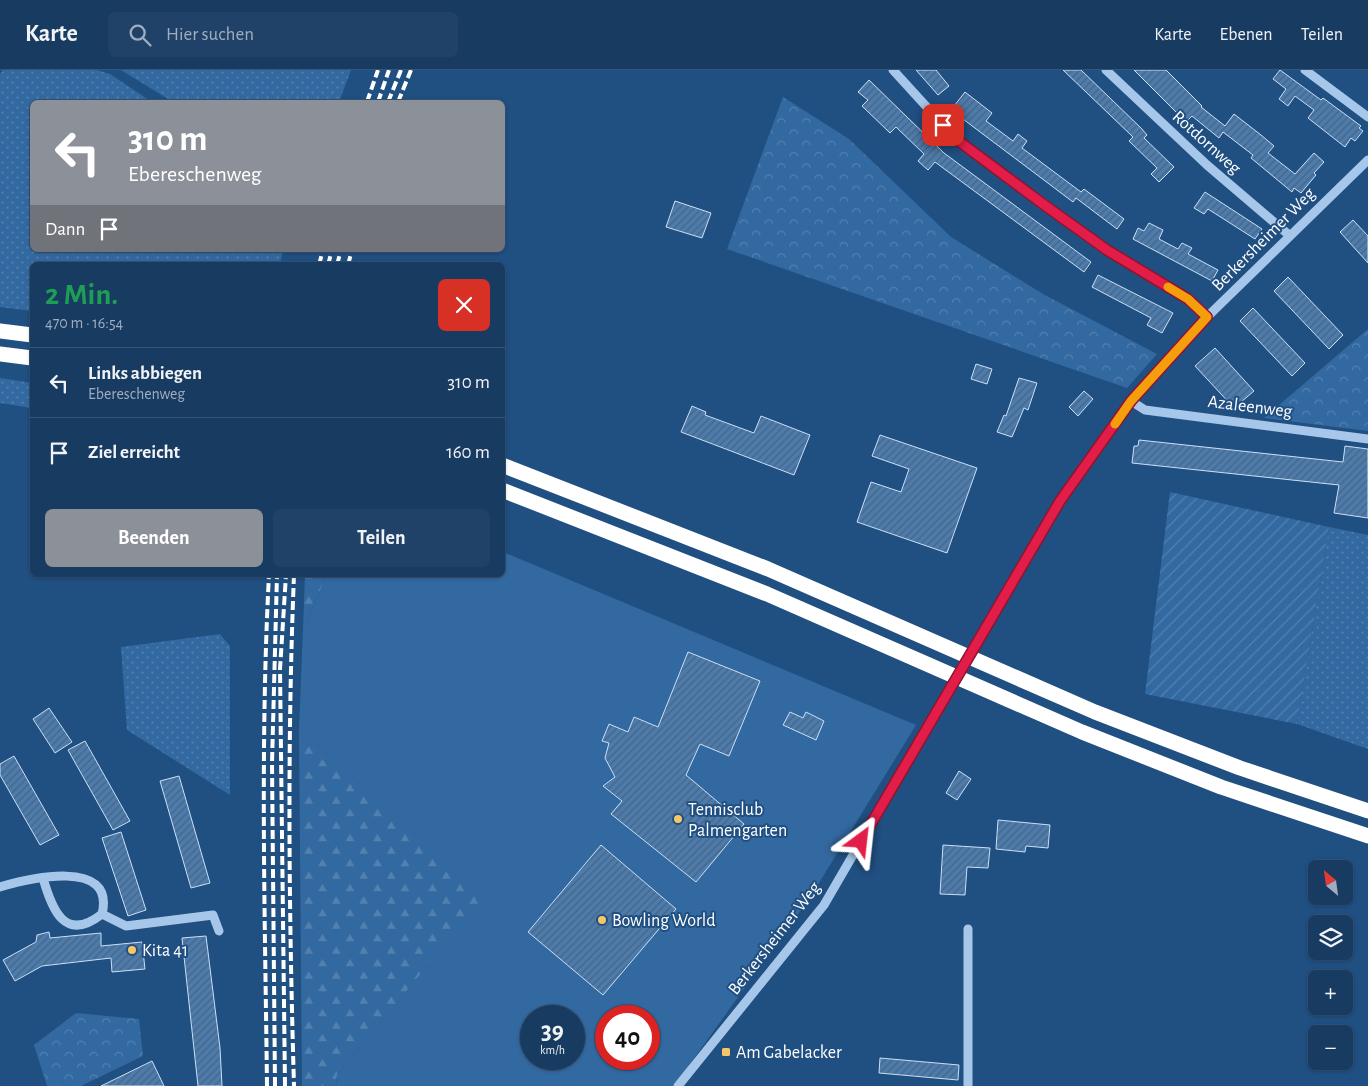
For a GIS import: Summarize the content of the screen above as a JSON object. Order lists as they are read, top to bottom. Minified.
{"streets":{"street":["Rotdornweg","Berkersheimer Weg","Azaleenweg"]},"crossings":[["Rotdornweg","Berkersheimer Weg"],["Berkersheimer Weg","Azaleenweg"]],"places":{"other":["Tennisclub Palmengarten","Bowling World","Kita 41"],"transit":["Am Gabelacker"]},"north":"top left","page":{"header":"Karte","search":"Hier suchen","nav":["Karte","Ebenen","Teilen"],"turn":["310 m","Ebereschenweg"],"then":"Dann","heading":["2 Min.","470 m · 16:54"],"list":[{"name":"Links abbiegen","note":"Ebereschenweg","value":"310 m"},{"name":"Ziel erreicht","value":"160 m"}],"buttons":["Beenden","Teilen"],"map_buttons":["+","−"],"speed":"39 km/h","limit":"40"}}
